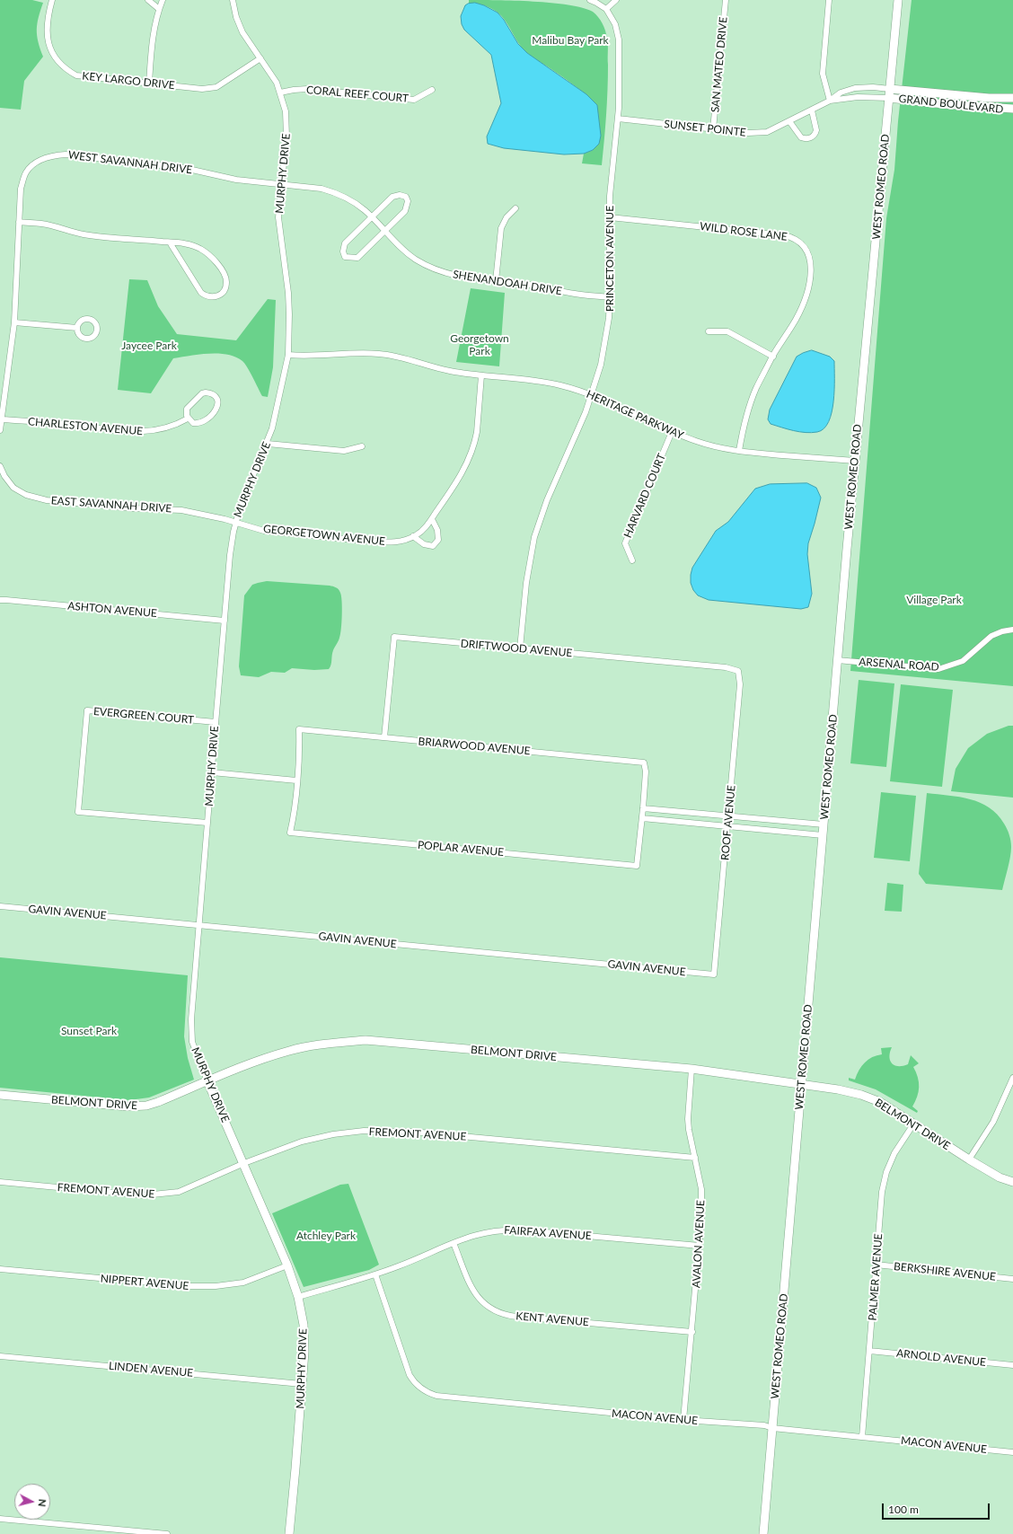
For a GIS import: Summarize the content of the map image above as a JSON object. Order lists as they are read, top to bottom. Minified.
{"streets":{"street":["SAN MATEO DRIVE","KEY LARGO DRIVE","CORAL REEF COURT","GRAND BOULEVARD","SUNSET POINTE","WEST SAVANNAH DRIVE","MURPHY DRIVE","WEST ROMEO ROAD","WILD ROSE LANE","PRINCETON AVENUE","SHENANDOAH DRIVE","HERITAGE PARKWAY","CHARLESTON AVENUE","HARVARD COURT","EAST SAVANNAH DRIVE","GEORGETOWN AVENUE","ASHTON AVENUE","DRIFTWOOD AVENUE","ARSENAL ROAD","EVERGREEN COURT","BRIARWOOD AVENUE","ROOF AVENUE","POPLAR AVENUE","GAVIN AVENUE","BELMONT DRIVE","FREMONT AVENUE","FAIRFAX AVENUE","AVALON AVENUE","BERKSHIRE AVENUE","PALMER AVENUE","NIPPERT AVENUE","KENT AVENUE","ARNOLD AVENUE","LINDEN AVENUE","MACON AVENUE"]},"crossings":[["SAN MATEO DRIVE","SUNSET POINTE"],["KEY LARGO DRIVE","MURPHY DRIVE"],["CORAL REEF COURT","MURPHY DRIVE"],["GRAND BOULEVARD","SUNSET POINTE"],["GRAND BOULEVARD","WEST ROMEO ROAD"],["SUNSET POINTE","WEST ROMEO ROAD"],["SUNSET POINTE","PRINCETON AVENUE"],["WEST SAVANNAH DRIVE","MURPHY DRIVE"],["WEST SAVANNAH DRIVE","SHENANDOAH DRIVE"],["MURPHY DRIVE","SHENANDOAH DRIVE"],["MURPHY DRIVE","HERITAGE PARKWAY"],["MURPHY DRIVE","EAST SAVANNAH DRIVE"],["MURPHY DRIVE","GEORGETOWN AVENUE"],["MURPHY DRIVE","ASHTON AVENUE"],["MURPHY DRIVE","EVERGREEN COURT"],["MURPHY DRIVE","GAVIN AVENUE"],["MURPHY DRIVE","BELMONT DRIVE"],["MURPHY DRIVE","FREMONT AVENUE"],["MURPHY DRIVE","FAIRFAX AVENUE"],["MURPHY DRIVE","NIPPERT AVENUE"],["MURPHY DRIVE","LINDEN AVENUE"],["WEST ROMEO ROAD","HERITAGE PARKWAY"],["WEST ROMEO ROAD","ARSENAL ROAD"],["WEST ROMEO ROAD","BELMONT DRIVE"],["WEST ROMEO ROAD","MACON AVENUE"],["WILD ROSE LANE","PRINCETON AVENUE"],["WILD ROSE LANE","HERITAGE PARKWAY"],["PRINCETON AVENUE","SHENANDOAH DRIVE"],["PRINCETON AVENUE","HERITAGE PARKWAY"],["PRINCETON AVENUE","DRIFTWOOD AVENUE"],["HERITAGE PARKWAY","HARVARD COURT"],["HERITAGE PARKWAY","GEORGETOWN AVENUE"],["EAST SAVANNAH DRIVE","GEORGETOWN AVENUE"],["DRIFTWOOD AVENUE","BRIARWOOD AVENUE"],["DRIFTWOOD AVENUE","ROOF AVENUE"],["BRIARWOOD AVENUE","POPLAR AVENUE"],["ROOF AVENUE","GAVIN AVENUE"],["BELMONT DRIVE","AVALON AVENUE"],["BELMONT DRIVE","PALMER AVENUE"],["FREMONT AVENUE","AVALON AVENUE"],["FAIRFAX AVENUE","AVALON AVENUE"],["FAIRFAX AVENUE","KENT AVENUE"],["FAIRFAX AVENUE","MACON AVENUE"],["AVALON AVENUE","KENT AVENUE"],["AVALON AVENUE","MACON AVENUE"],["BERKSHIRE AVENUE","PALMER AVENUE"],["PALMER AVENUE","ARNOLD AVENUE"],["PALMER AVENUE","MACON AVENUE"]],"parks":["Malibu Bay Park","Georgetown Park","Jaycee Park","Village Park","Sunset Park","Atchley Park"],"scale_bar":"100 m","north":"right"}
